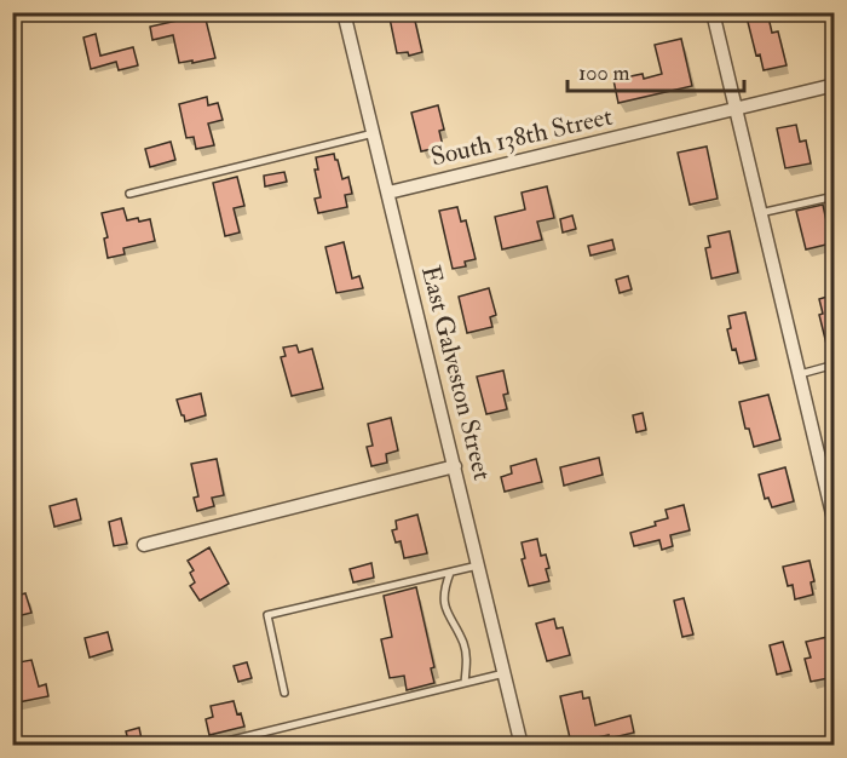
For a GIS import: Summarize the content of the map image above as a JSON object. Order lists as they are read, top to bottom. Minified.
{"streets":{"street":["South 138th Street","East Galveston Street"]},"crossings":[["South 138th Street","East Galveston Street"]],"scale_bar":"100 m"}
